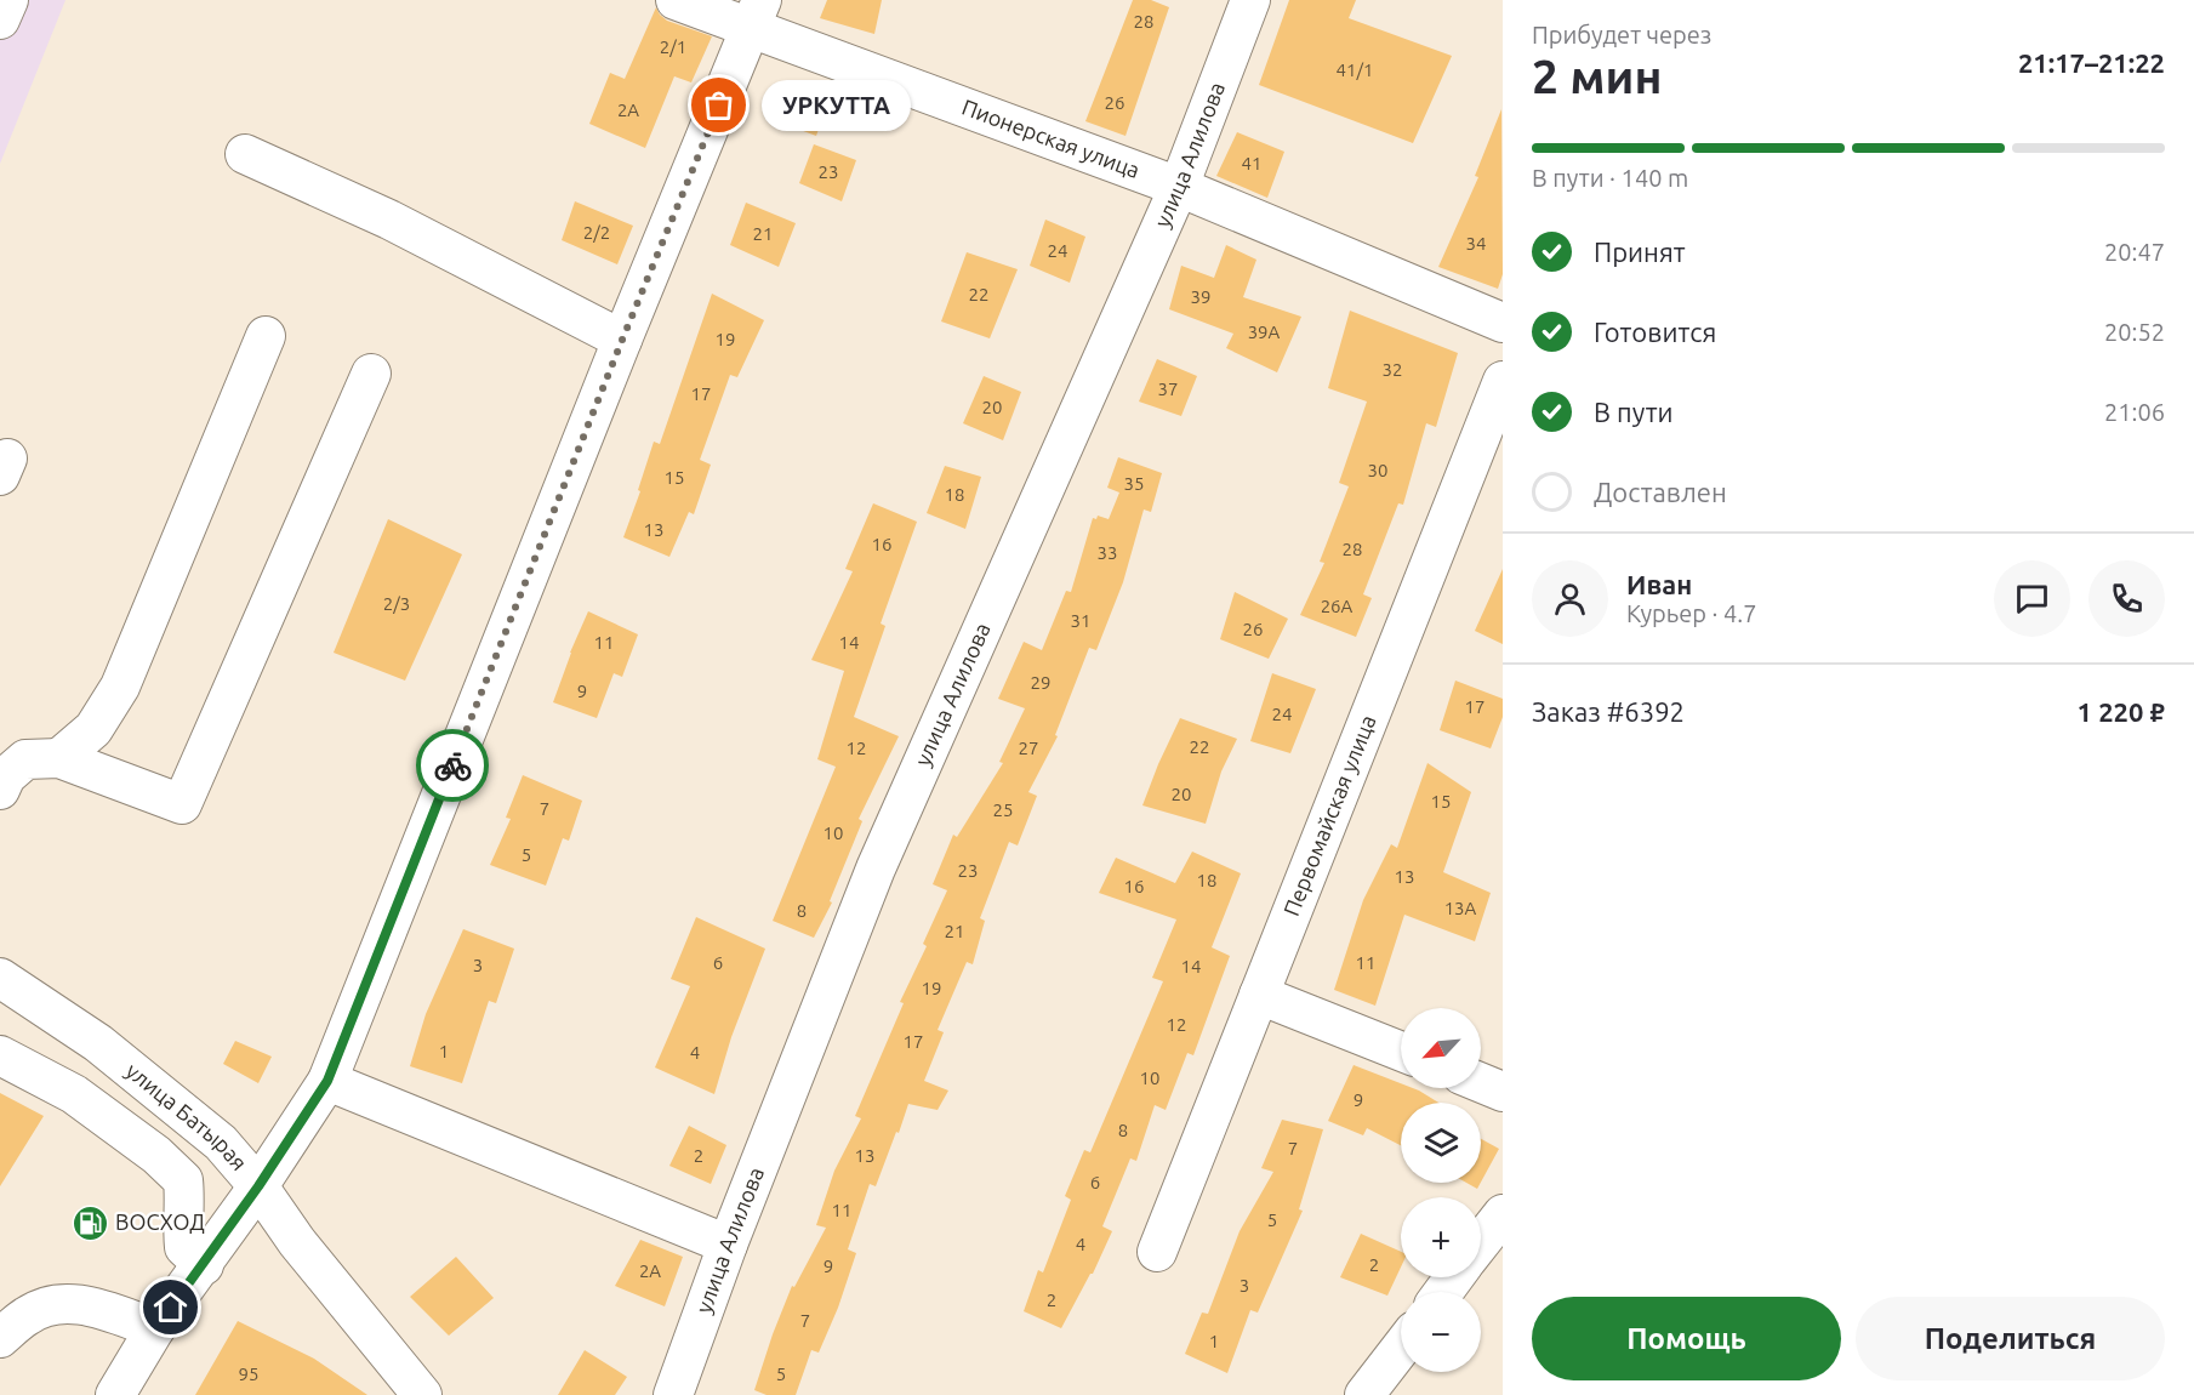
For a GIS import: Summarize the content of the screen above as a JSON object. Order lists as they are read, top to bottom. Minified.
{"streets":{"street":["Пионерская улица","улица Алилова","Первомайская улица","улица Батырая"]},"crossings":[["Пионерская улица","улица Алилова"]],"places":{"other":["УРКУТТА"],"fuel station":["ВОСХОД"]},"house_numbers":["28","2/1","41/1","26","2А","41","23","2/2","21","34","24","22","39","39А","19","32","37","17","20","30","15","35","18","13","16","28","33","2/3","26А","31","26","11","14","29","9","17","24","22","12","27","20","15","7","25","10","5","23","13","18","16","13А","8","21","6","11","3","14","19","12","17","1","4","10","9","8","7","2","13","6","11","5","4","2","9","2А","3","2","7","1","95","5"],"north":"bottom left","page":{"heading":["2 мин","Прибудет через","21:17–21:22"],"panel":["Иван","Курьер · 4.7","Заказ #6392","1 220 ₽"],"bubble":"УРКУТТА","bar":"В пути · 140 m","list":[["Принят","20:47"],["Готовится","20:52"],["В пути","21:06"],"Доставлен"],"map_buttons":["+","−"],"buttons":["Помощь","Поделиться"]}}
